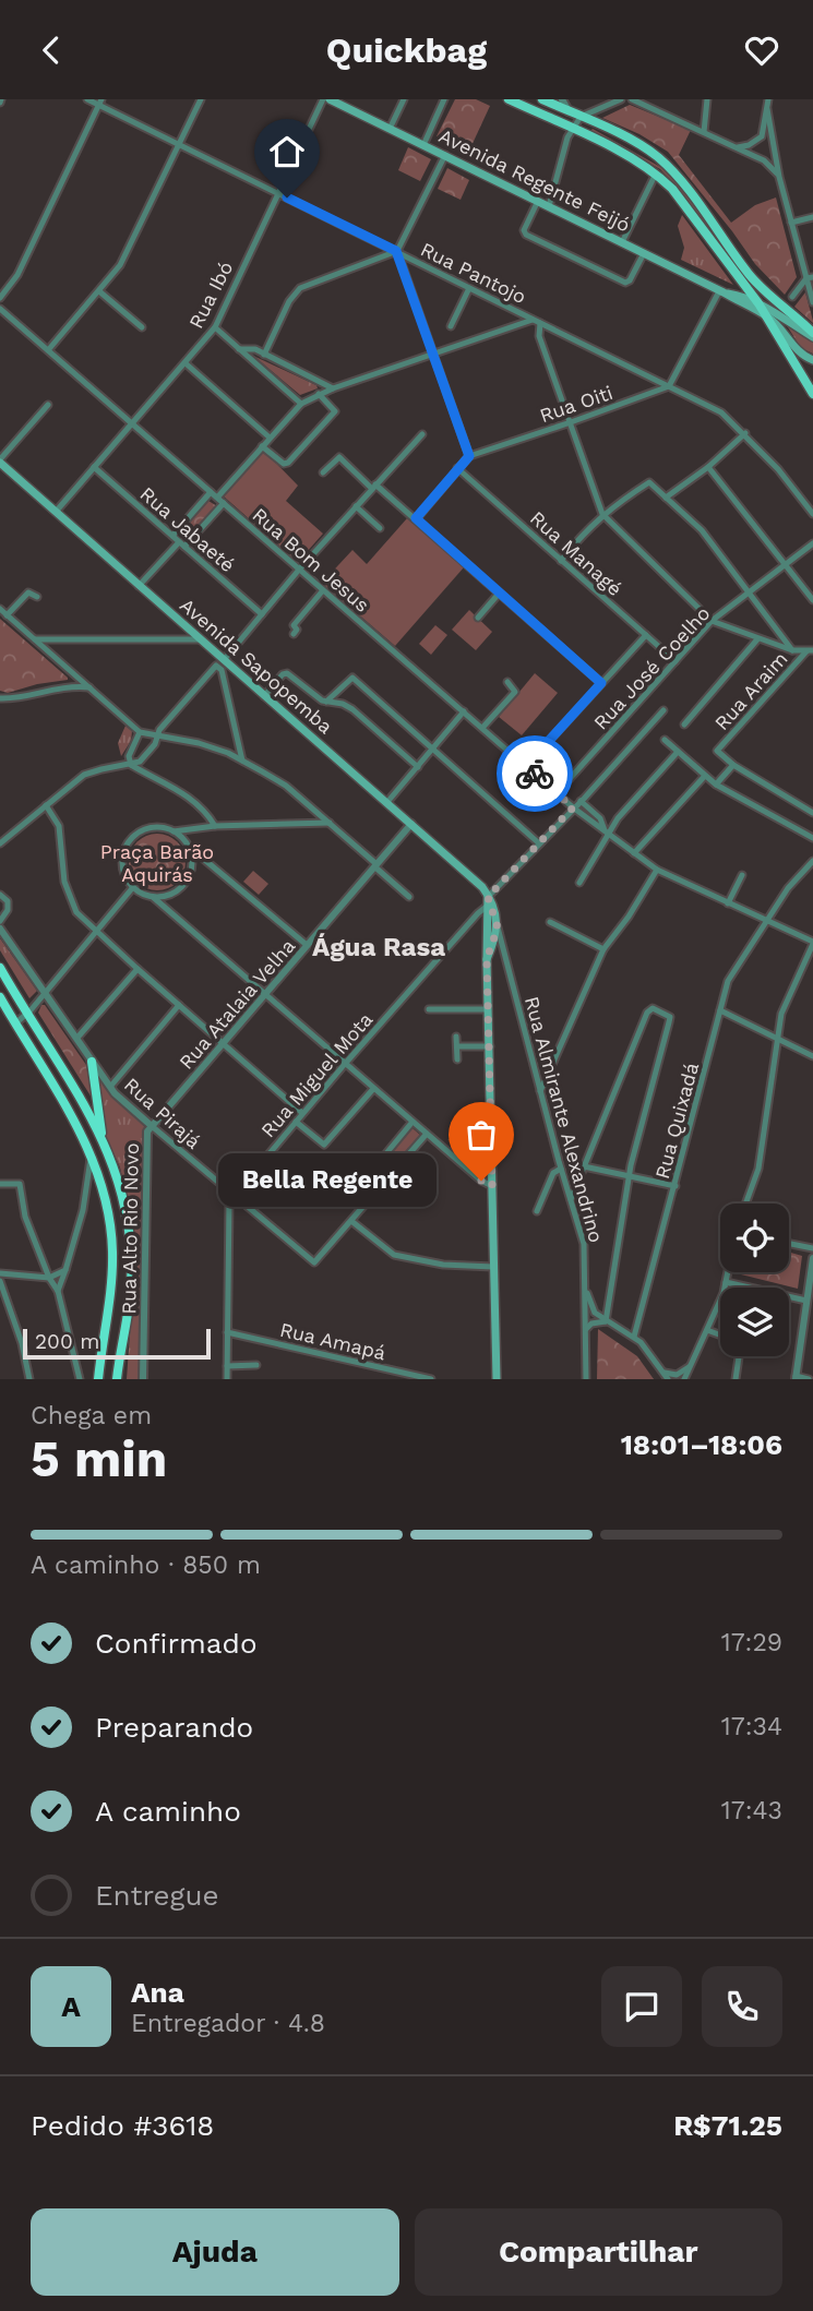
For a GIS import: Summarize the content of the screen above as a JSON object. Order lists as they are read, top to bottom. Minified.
{"streets":{"main road":["Avenida Regente Feijó","Avenida Sapopemba"],"street":["Rua Pantojo","Rua Ibó","Rua Oiti","Rua Jabaeté","Rua Managé","Rua Bom Jesus","Rua José Coelho","Rua Araim","Rua Atalaia Velha","Rua Miguel Mota","Rua Pirajá","Rua Almirante Alexandrino","Rua Quixadá","Rua Alto Rio Novo","Rua Amapá"]},"crossings":[["Rua Pantojo","Rua Ibó"],["Rua Pantojo","Rua Oiti"],["Rua Ibó","Rua Jabaeté"],["Rua Ibó","Rua Bom Jesus"],["Rua Ibó","Avenida Sapopemba"],["Rua Oiti","Rua Managé"],["Rua Managé","Rua José Coelho"],["Rua Bom Jesus","Rua José Coelho"],["Rua Bom Jesus","Rua Miguel Mota"],["Rua Bom Jesus","Rua Quixadá"],["Avenida Sapopemba","Rua Atalaia Velha"],["Avenida Sapopemba","Rua Miguel Mota"],["Avenida Sapopemba","Rua Almirante Alexandrino"],["Rua Atalaia Velha","Rua Pirajá"],["Rua Atalaia Velha","Rua Alto Rio Novo"],["Rua Miguel Mota","Rua Pirajá"],["Rua Pirajá","Rua Alto Rio Novo"]],"districts":["Água Rasa"],"parks":["Praça Barão Aquirás"],"places":["Bella Regente"],"scale_bar":"200 m","page":{"header":"Quickbag","bubble":"Bella Regente","scale":"200 m","heading":["5 min","Chega em","18:01–18:06"],"panel":["Ana","Entregador · 4.8","Pedido #3618","R$71.25"],"bar":"A caminho · 850 m","list":[["Confirmado","17:29"],["Preparando","17:34"],["A caminho","17:43"],"Entregue"],"round":"A","buttons":["Ajuda","Compartilhar"]}}
